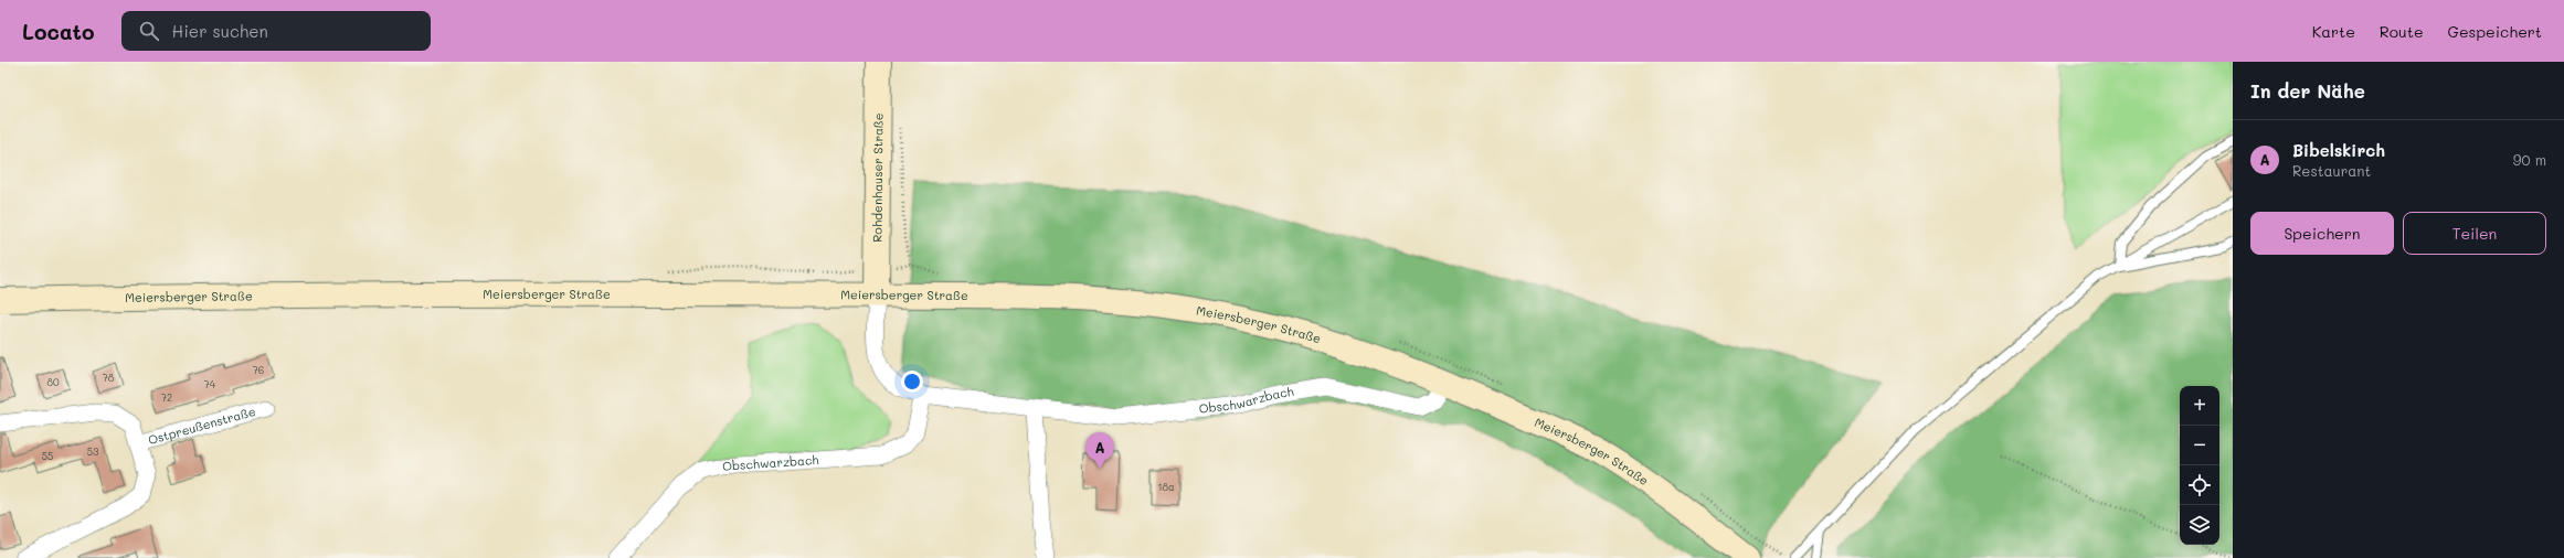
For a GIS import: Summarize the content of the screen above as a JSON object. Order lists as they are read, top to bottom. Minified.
{"streets":{"main road":["Rohdenhauser Straße","Meiersberger Straße"],"street":["Obschwarzbach","Ostpreußenstraße"]},"crossings":[["Rohdenhauser Straße","Meiersberger Straße"],["Rohdenhauser Straße","Obschwarzbach"],["Meiersberger Straße","Obschwarzbach"]],"house_numbers":["76","78","80","74","72","53","55","18a"],"page":{"header":"Locato","search":"Hier suchen","nav":["Karte","Route","Gespeichert"],"heading":"In der Nähe","list":[{"mark":"A","name":"Bibelskirch","note":"Restaurant","value":"90 m"}],"buttons":["Speichern","Teilen"],"map_buttons":["+","−"],"pins":"A"}}
